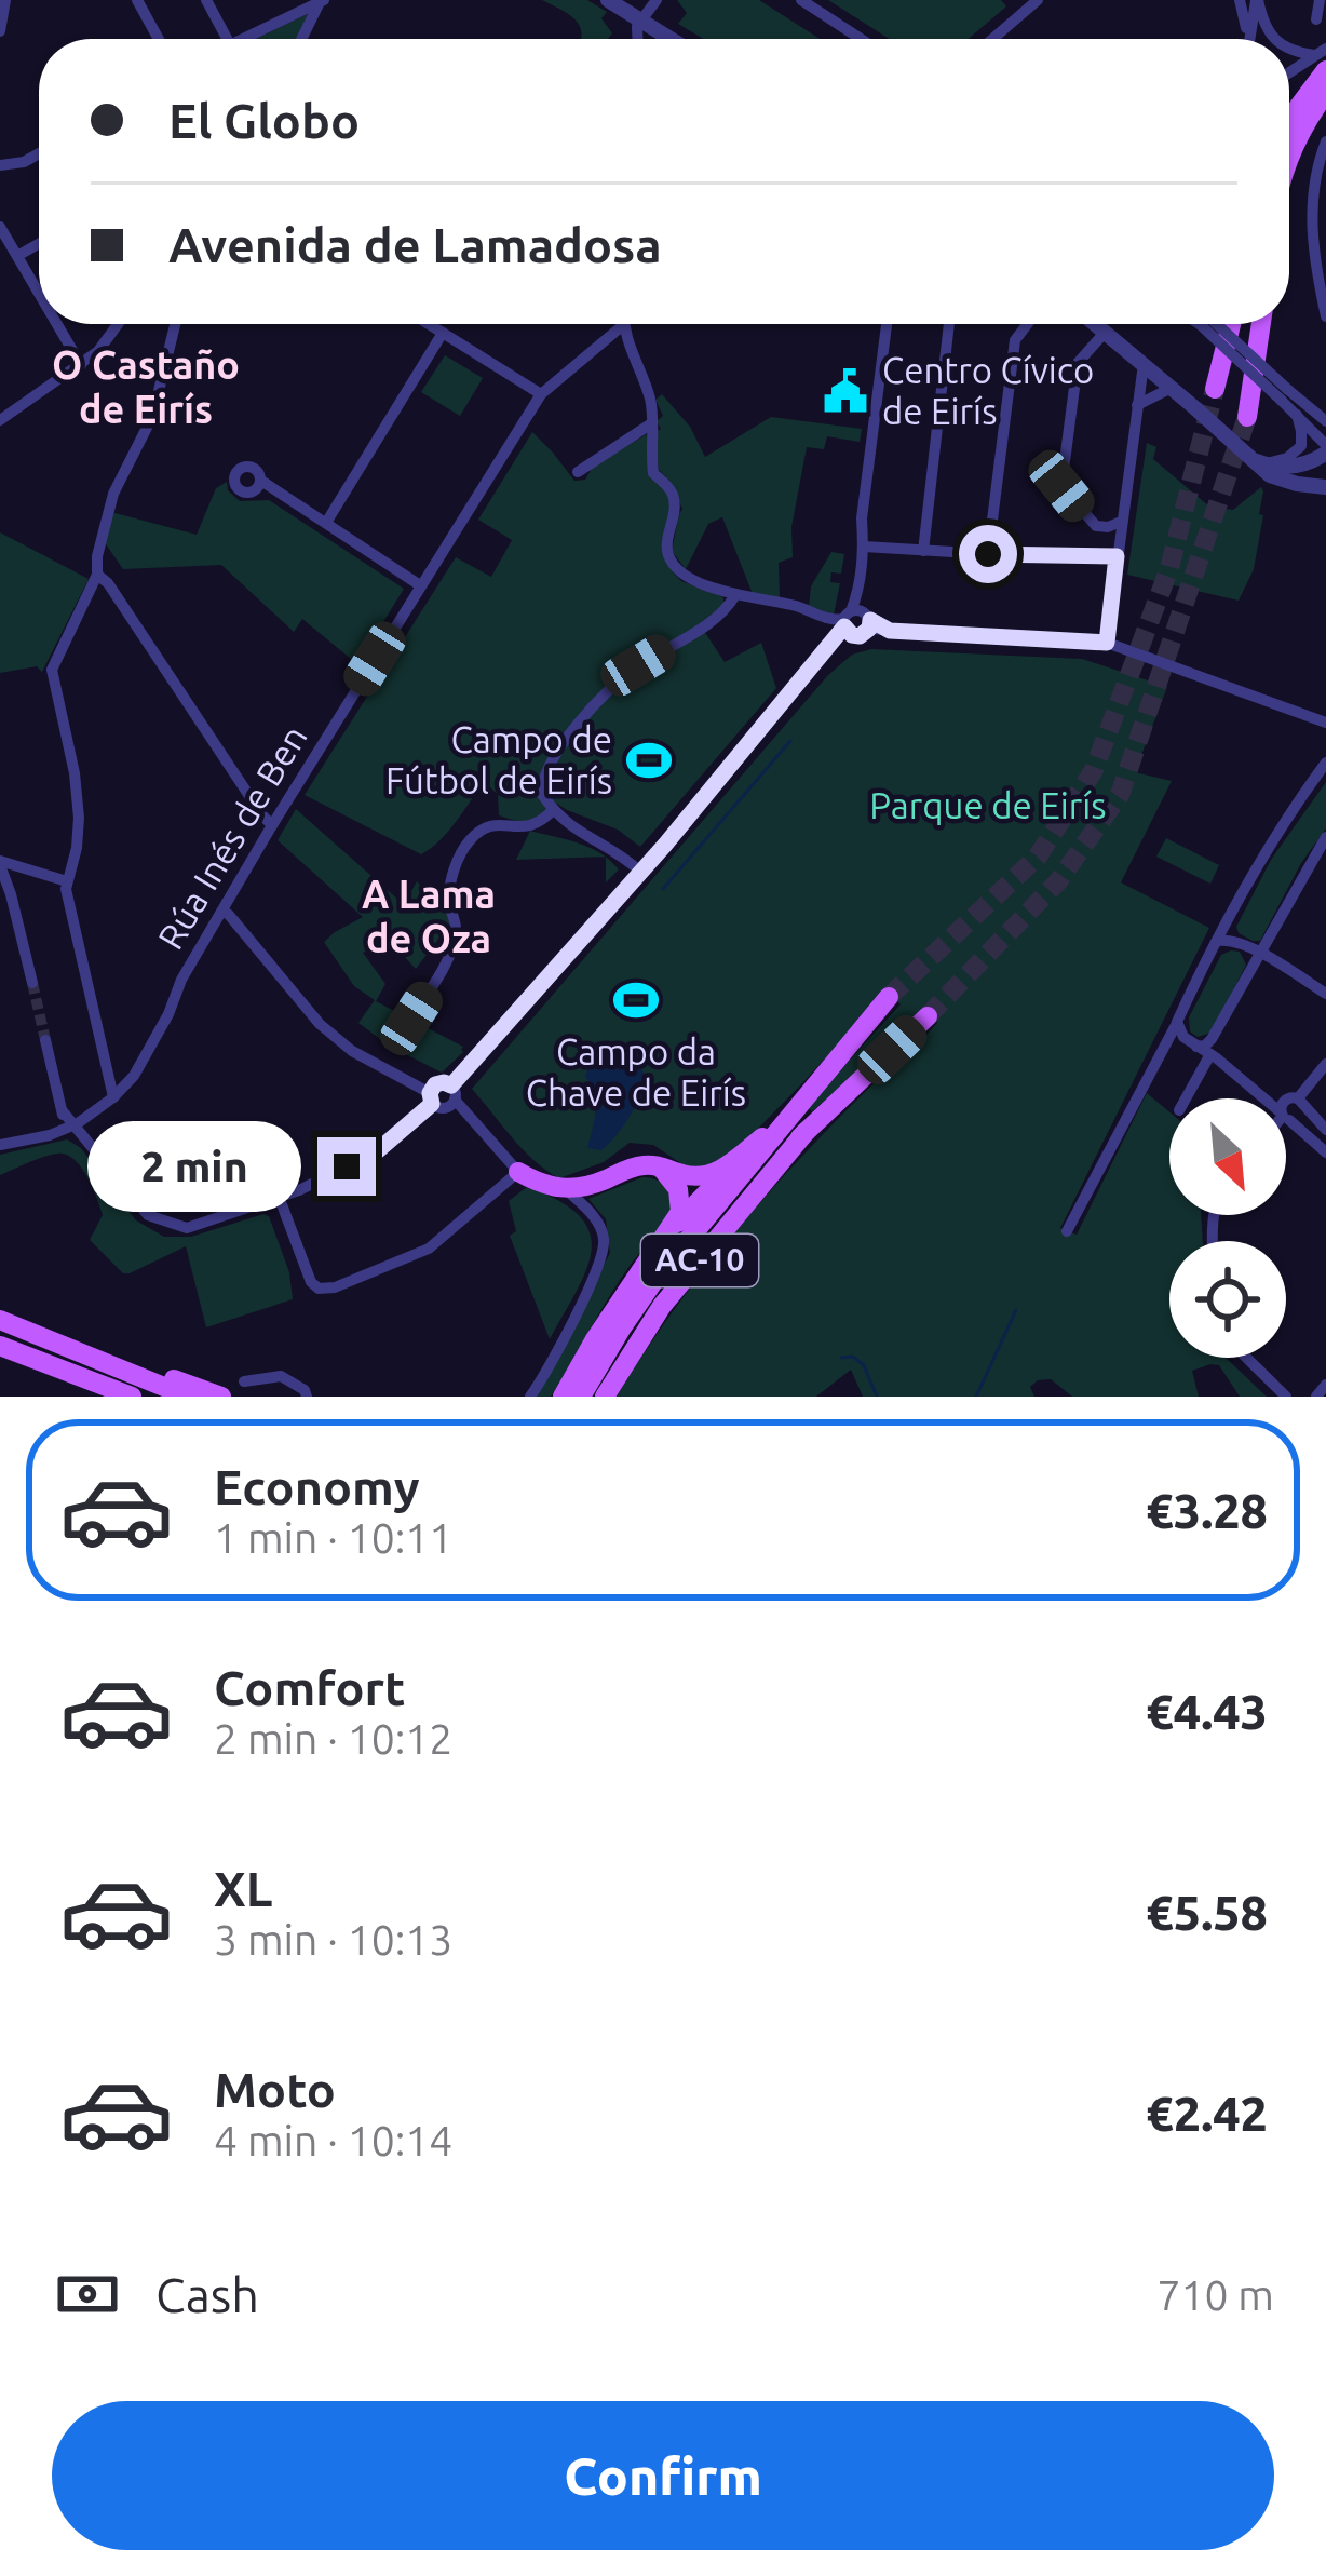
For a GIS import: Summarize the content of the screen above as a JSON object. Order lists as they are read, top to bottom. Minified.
{"streets":{"main road":["AC-10"],"street":["Rúa Inés de Ben"]},"districts":["O Castaño de Eirís","A Lama de Oza"],"parks":["Parque de Eirís"],"places":{"public building":["Centro Cívico de Eirís"],"sports":["Campo de Fútbol de Eirís","Campo da Chave de Eirís"]},"north":"bottom right","page":{"banner":["El Globo","Avenida de Lamadosa"],"bubble":"2 min","list":[{"name":"Economy","note":"1 min · 10:11","value":"€3.28"},{"name":"Comfort","note":"2 min · 10:12","value":"€4.43"},{"name":"XL","note":"3 min · 10:13","value":"€5.58"},{"name":"Moto","note":"4 min · 10:14","value":"€2.42"}],"pay":["Cash","710 m"],"buttons":"Confirm"}}
